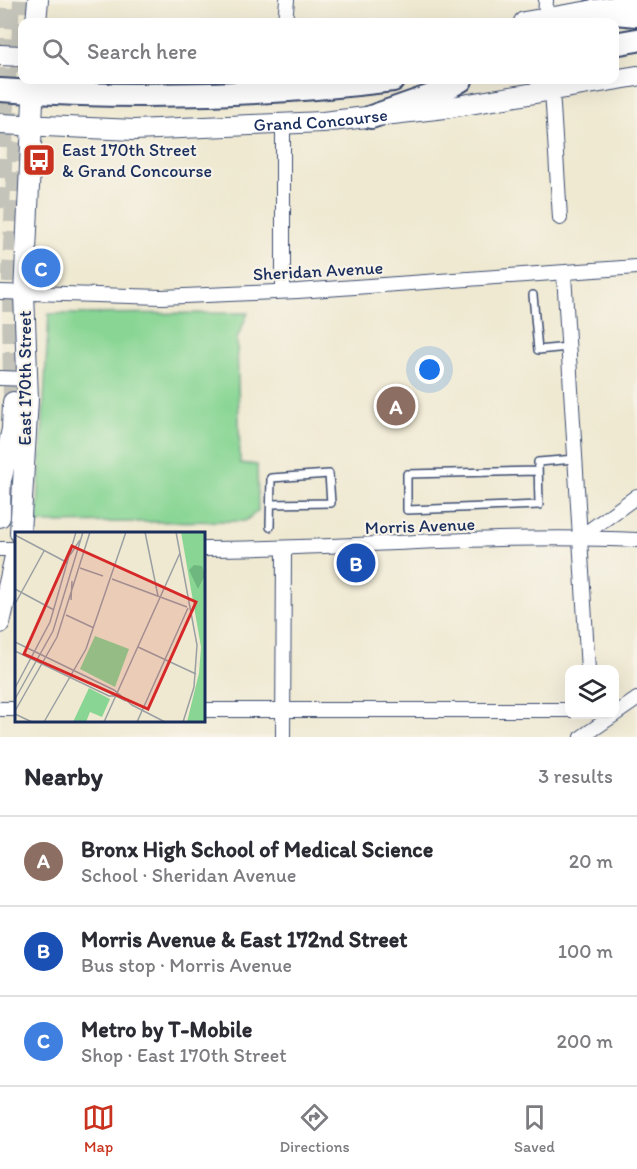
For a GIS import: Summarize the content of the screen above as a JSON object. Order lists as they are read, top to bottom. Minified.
{"streets":{"main road":["Grand Concourse"],"street":["Sheridan Avenue","East 170th Street","Morris Avenue"]},"crossings":[["Grand Concourse","East 170th Street"],["Sheridan Avenue","East 170th Street"]],"places":{"bus stop":["East 170th Street & Grand Concourse"]},"page":{"search":"Search here","pins":["C","A","B"],"heading":["Nearby","3 results"],"list":[{"mark":"A","name":"Bronx High School of Medical Science","note":"School · Sheridan Avenue","value":"20 m"},{"mark":"B","name":"Morris Avenue & East 172nd Street","note":"Bus stop · Morris Avenue","value":"100 m"},{"mark":"C","name":"Metro by T-Mobile","note":"Shop · East 170th Street","value":"200 m"}],"nav":["Map","Directions","Saved"]}}
